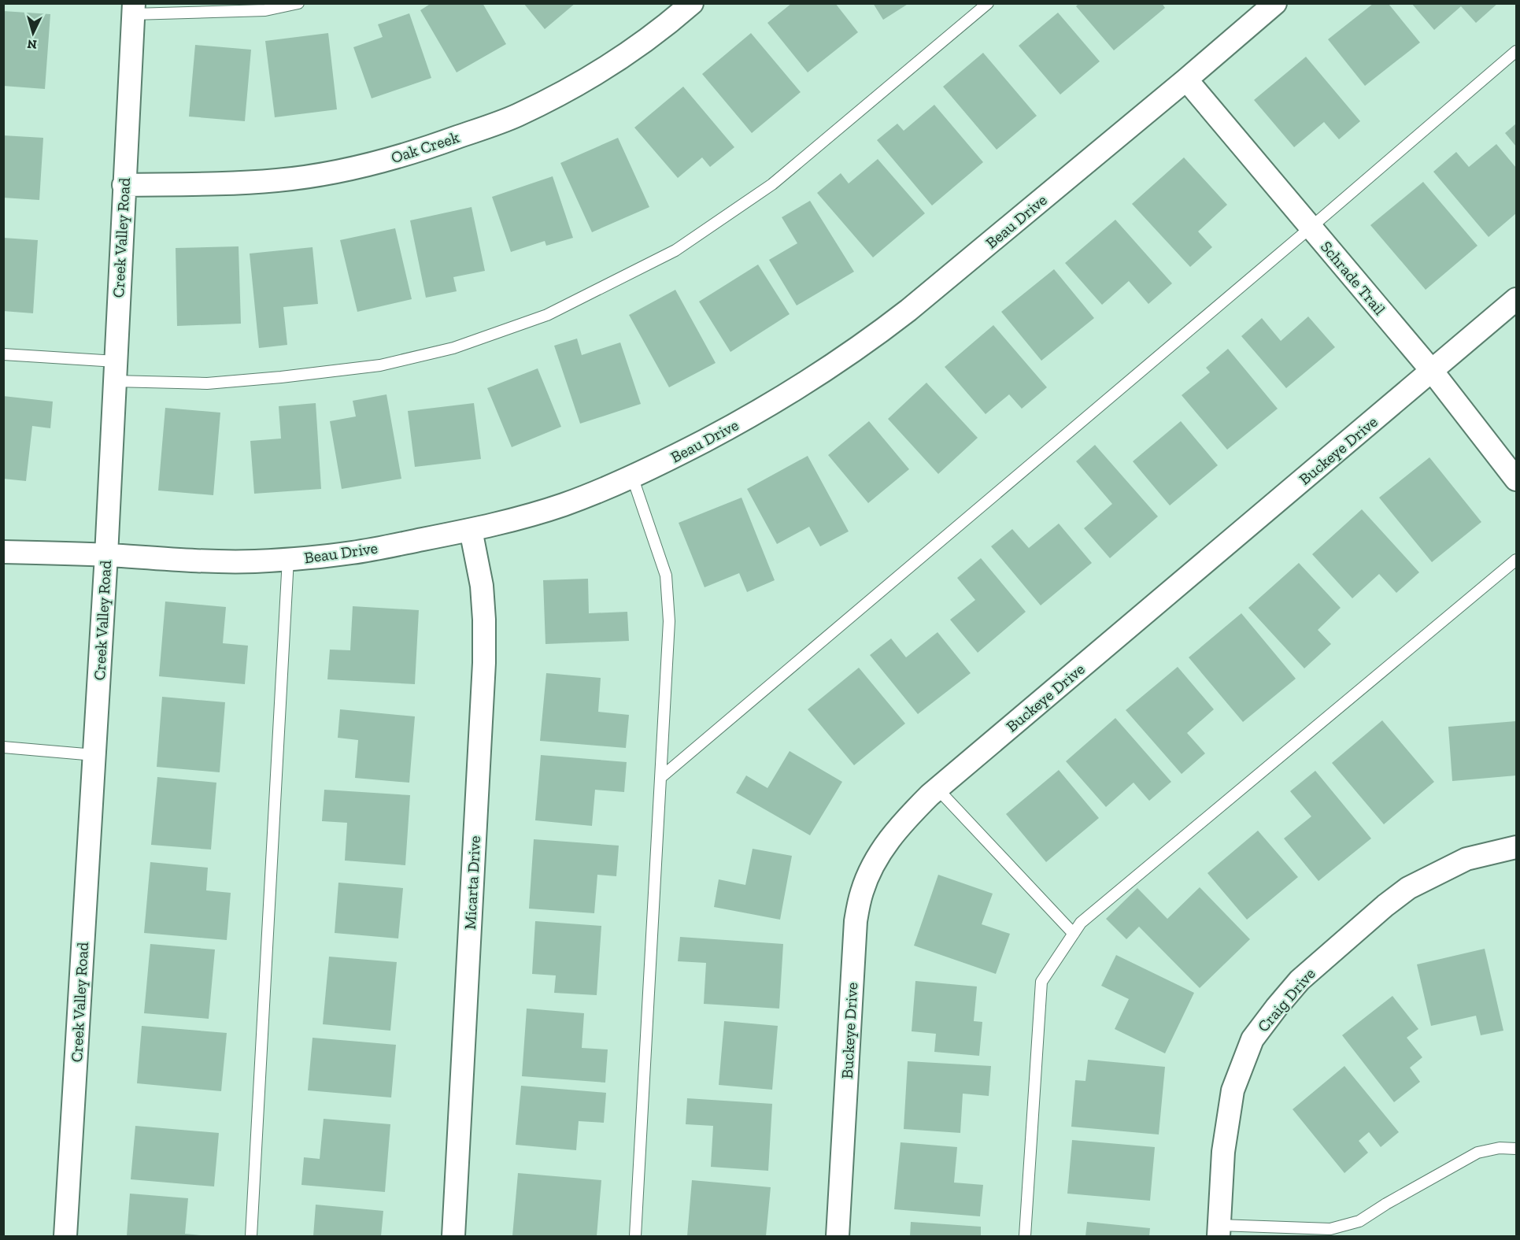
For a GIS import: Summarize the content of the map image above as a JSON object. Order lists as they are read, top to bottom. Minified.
{"streets":{"street":["Oak Creek","Beau Drive","Creek Valley Road","Schrade Trail","Buckeye Drive","Micarta Drive","Craig Drive"]},"crossings":[["Oak Creek","Creek Valley Road"],["Beau Drive","Creek Valley Road"],["Beau Drive","Schrade Trail"],["Beau Drive","Micarta Drive"],["Schrade Trail","Buckeye Drive"]],"north":"bottom"}
